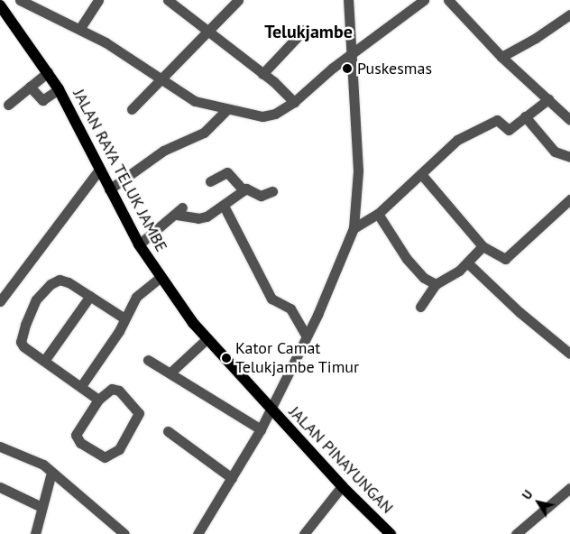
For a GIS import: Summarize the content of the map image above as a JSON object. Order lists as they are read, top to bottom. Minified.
{"streets":{"main road":["JALAN RAYA TELUK JAMBE","JALAN PINAYUNGAN"]},"crossings":[["JALAN RAYA TELUK JAMBE","JALAN PINAYUNGAN"]],"districts":["Telukjambe"],"places":["Puskesmas","Kator Camat Telukjambe Timur"],"north":"top left"}
